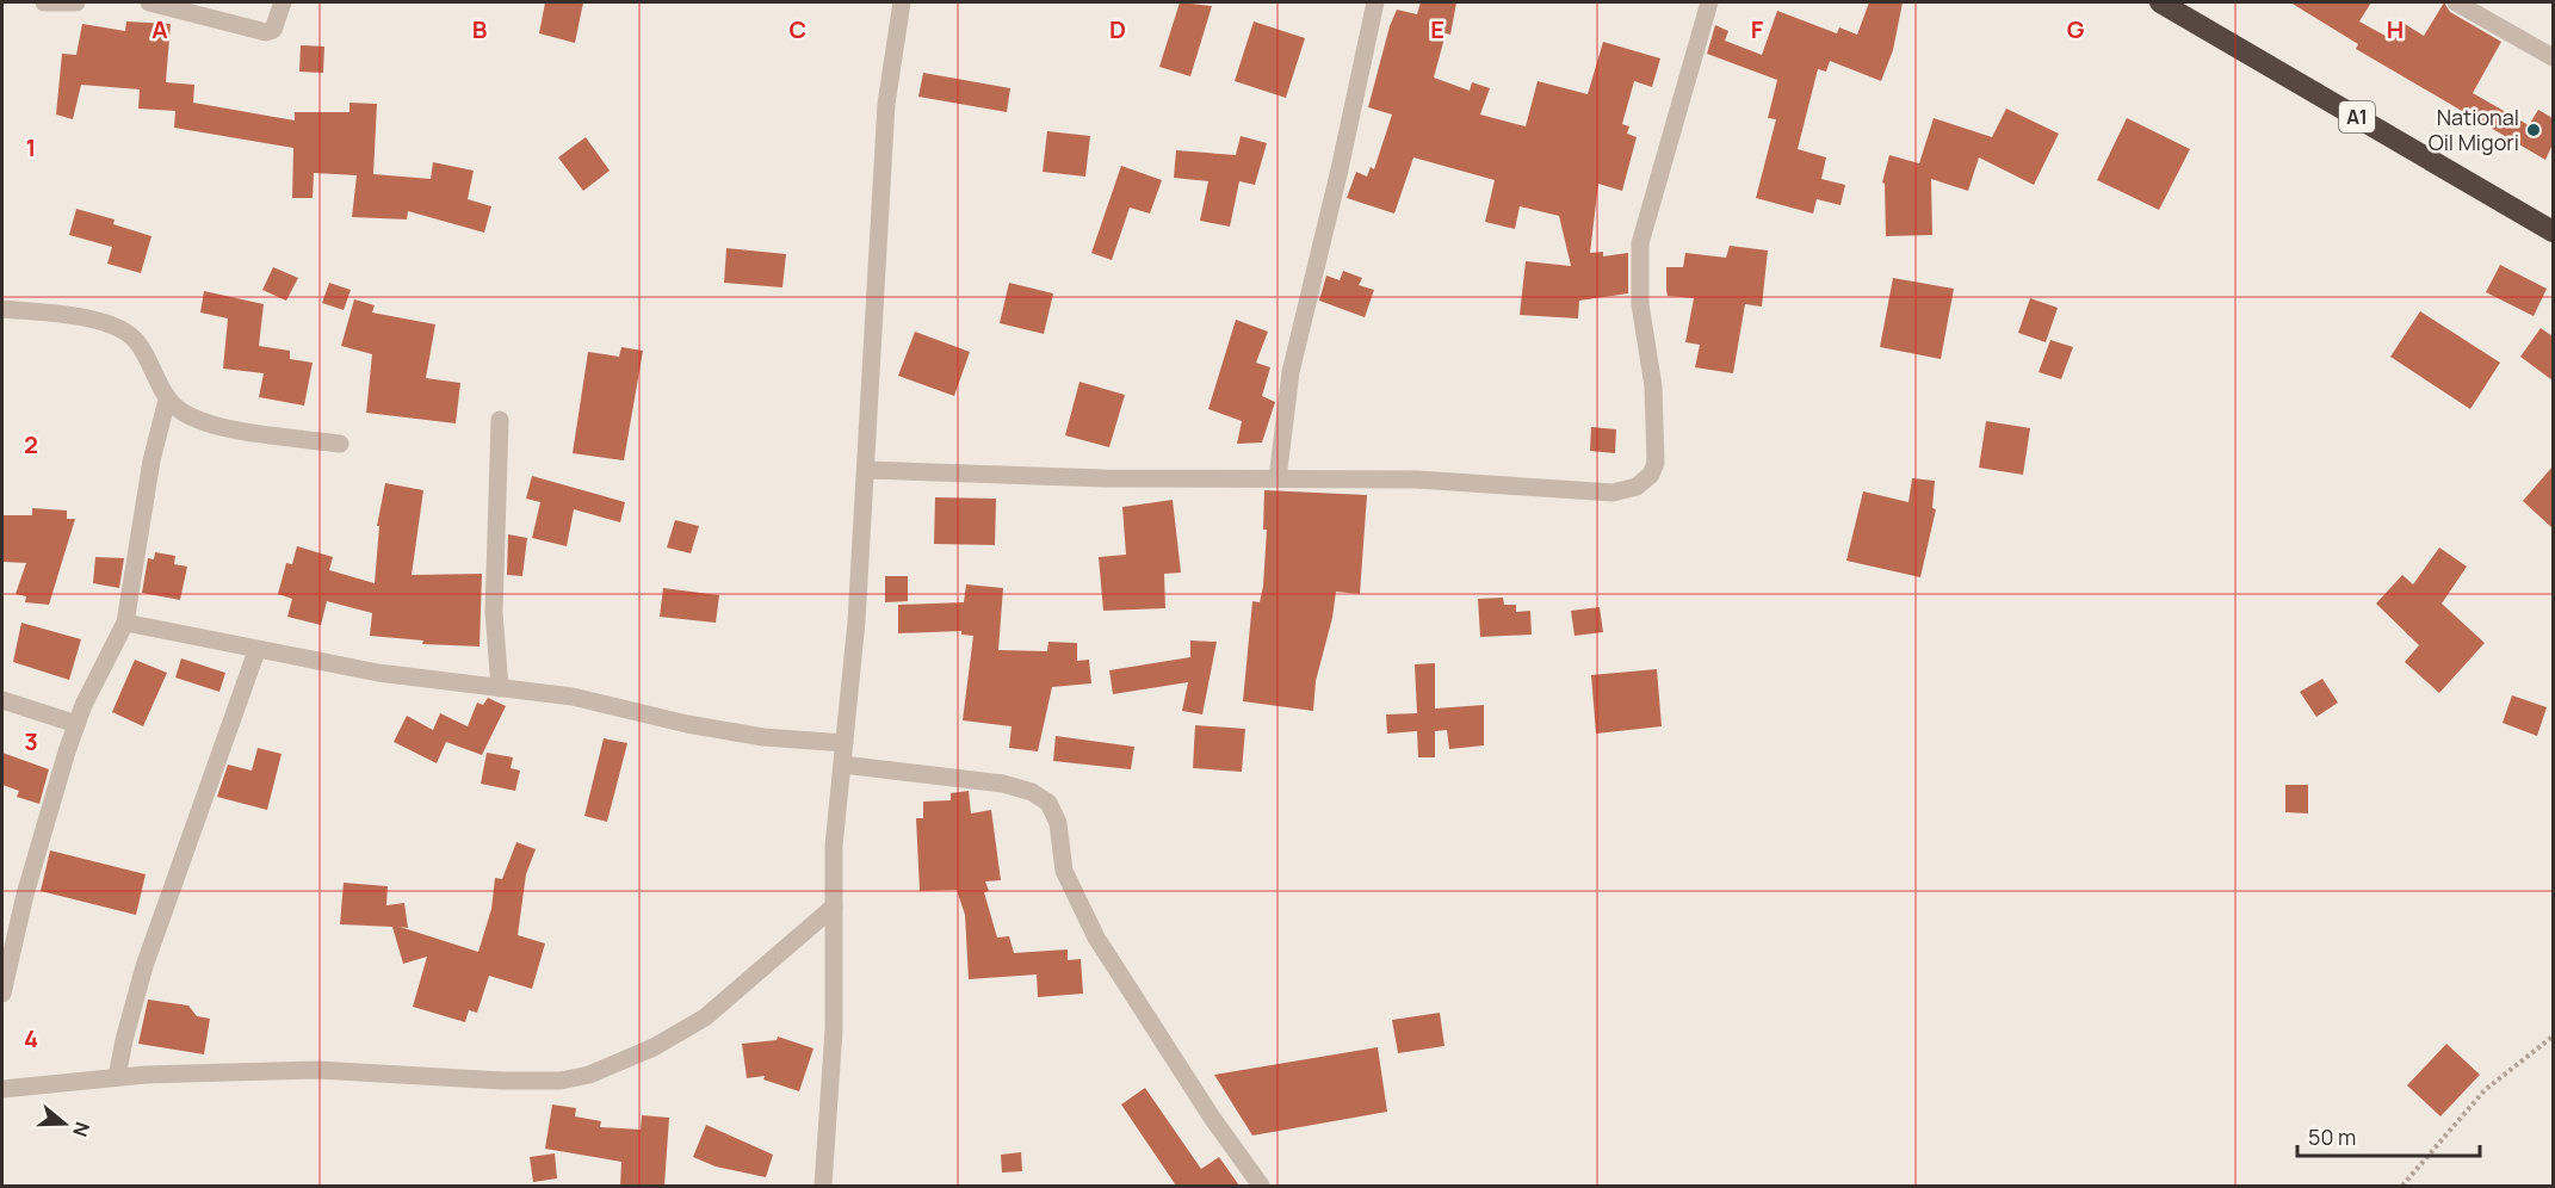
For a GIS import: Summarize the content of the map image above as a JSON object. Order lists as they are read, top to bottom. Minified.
{"streets":{"highway":["A1"]},"places":["National Oil Migori"],"scale_bar":"50 m","north":"right","grid":{"columns":["A","B","C","D","E","F","G","H"],"rows":["1","2","3","4"]}}
